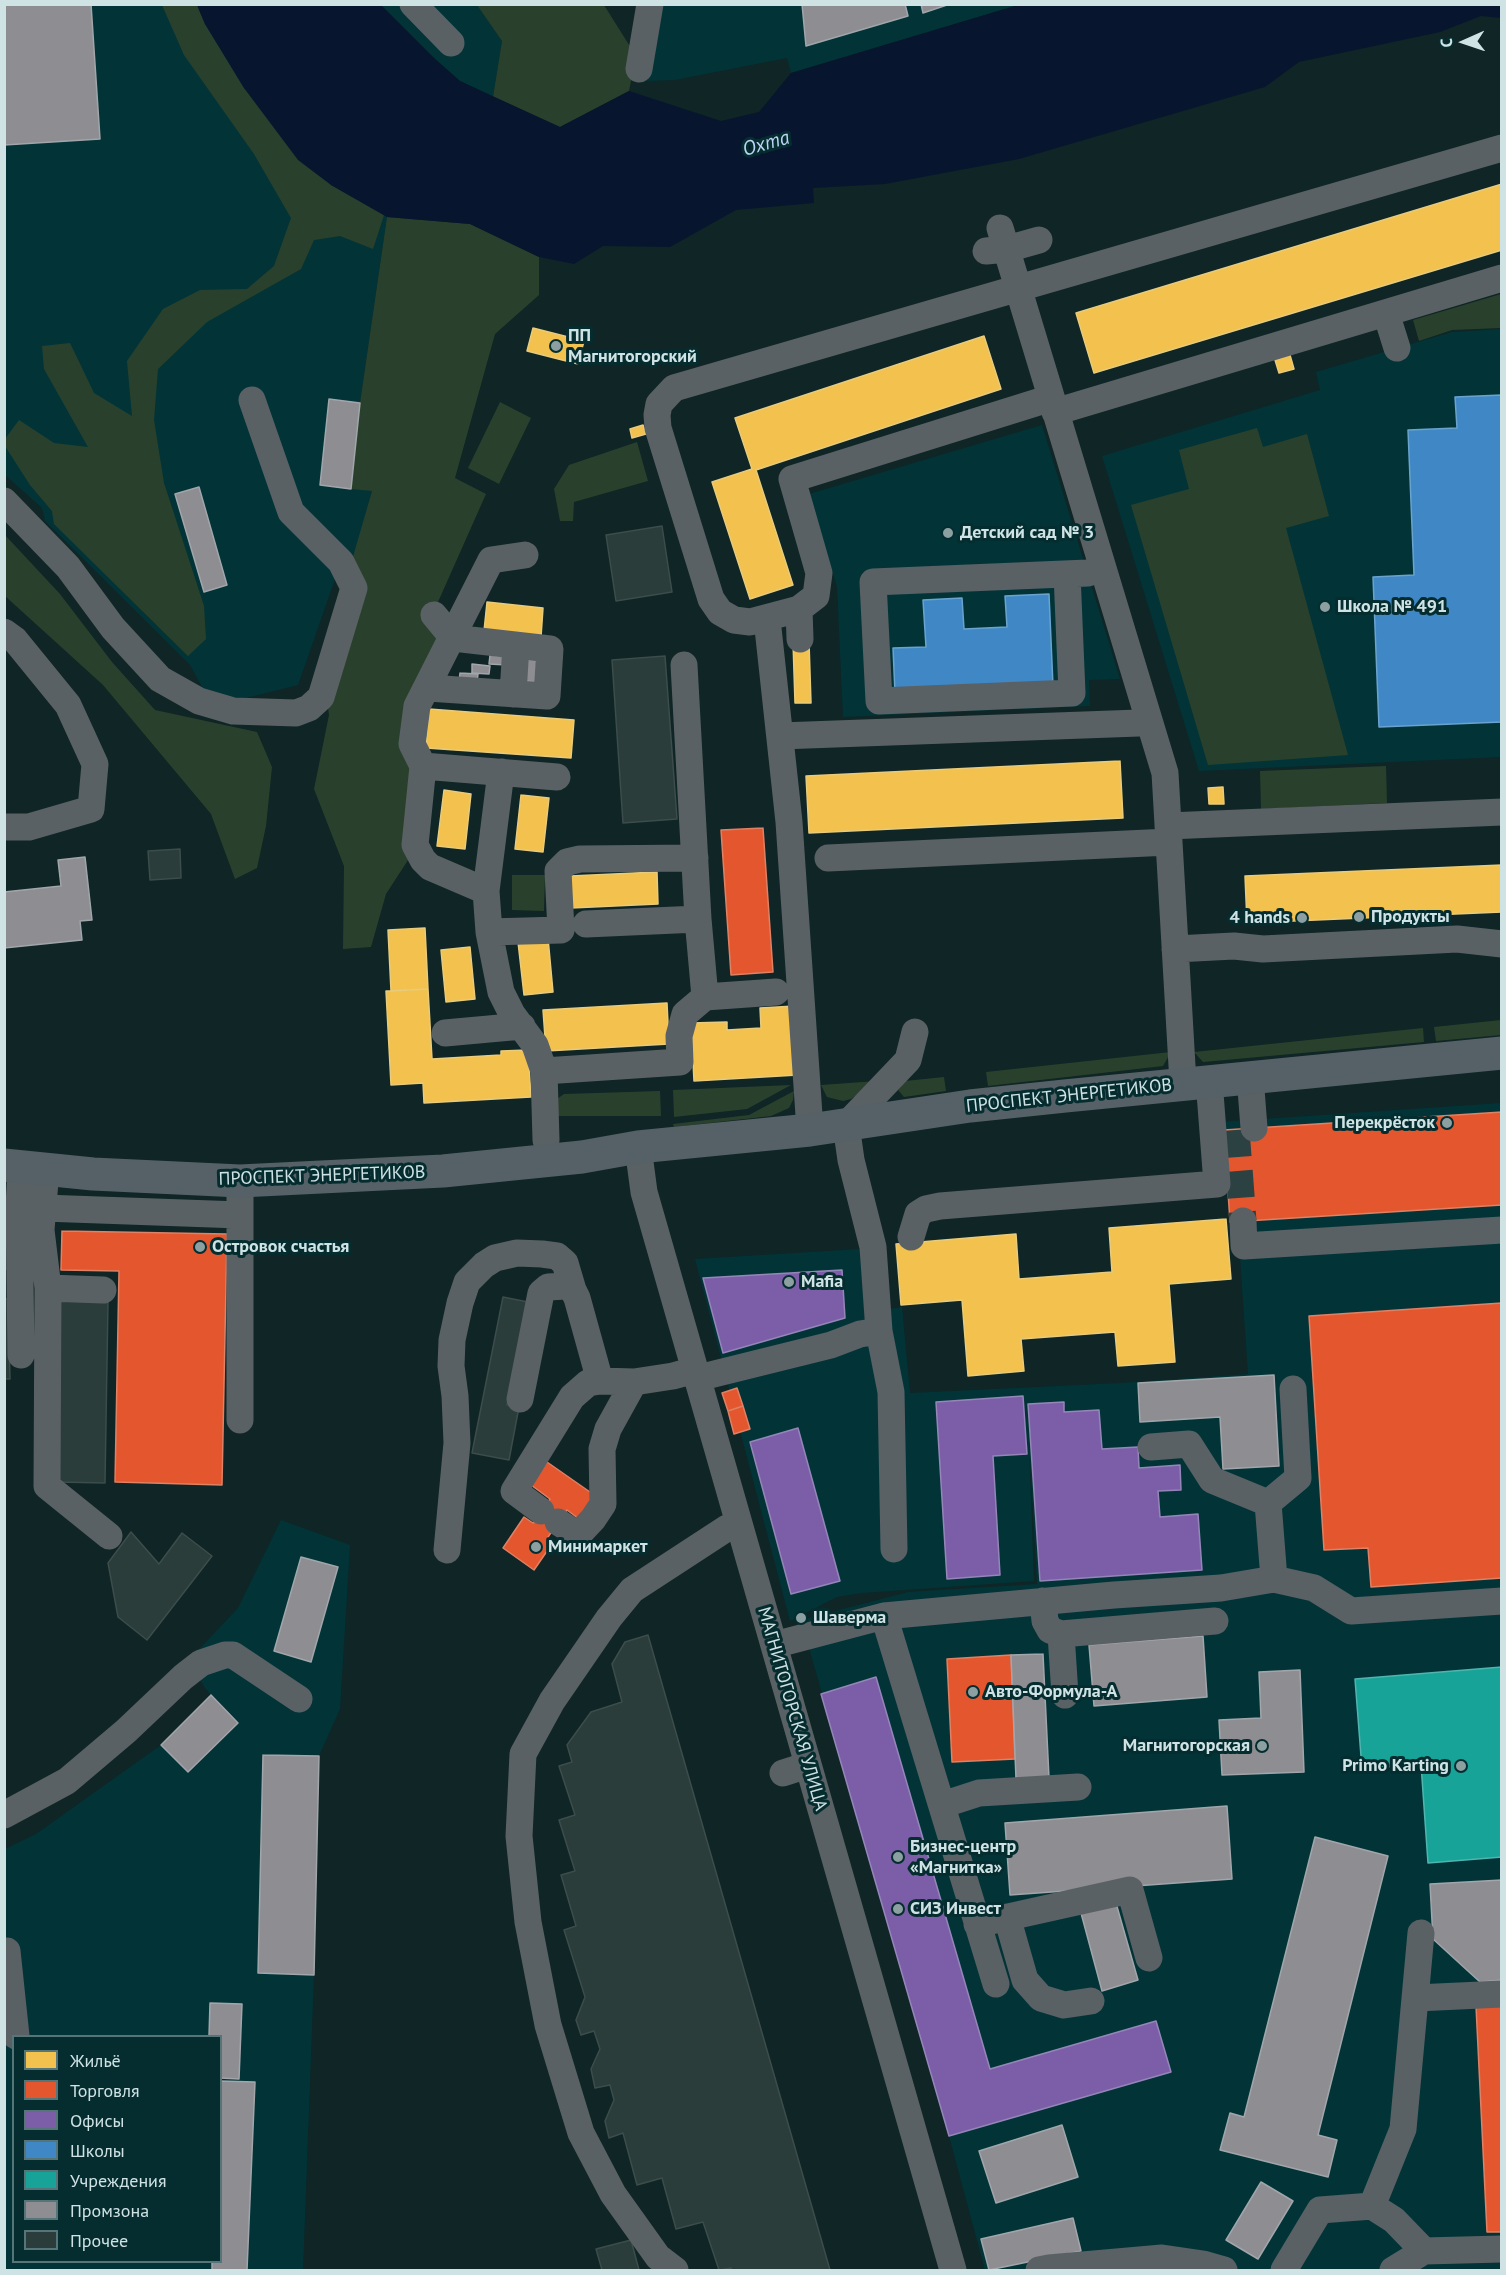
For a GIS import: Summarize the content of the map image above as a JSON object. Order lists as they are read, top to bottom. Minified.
{"streets":{"main road":["ПРОСПЕКТ ЭНЕРГЕТИКОВ"],"street":["МАГНИТОГОРСКАЯ УЛИЦА"]},"crossings":[["ПРОСПЕКТ ЭНЕРГЕТИКОВ","МАГНИТОГОРСКАЯ УЛИЦА"]],"water":["Охта"],"places":["ПП Магнитогорский","Детский сад № 3","Школа № 491","Продукты","4 hands","Перекрёсток","Островок счастья","Mafia","Минимаркет","Шаверма","Авто-Формула-А","Магнитогорская","Primo Karting","Бизнес-центр «Магнитка»","СИЗ Инвест"],"legend":["Жильё","Торговля","Офисы","Школы","Учреждения","Промзона","Прочее"],"north":"left"}
